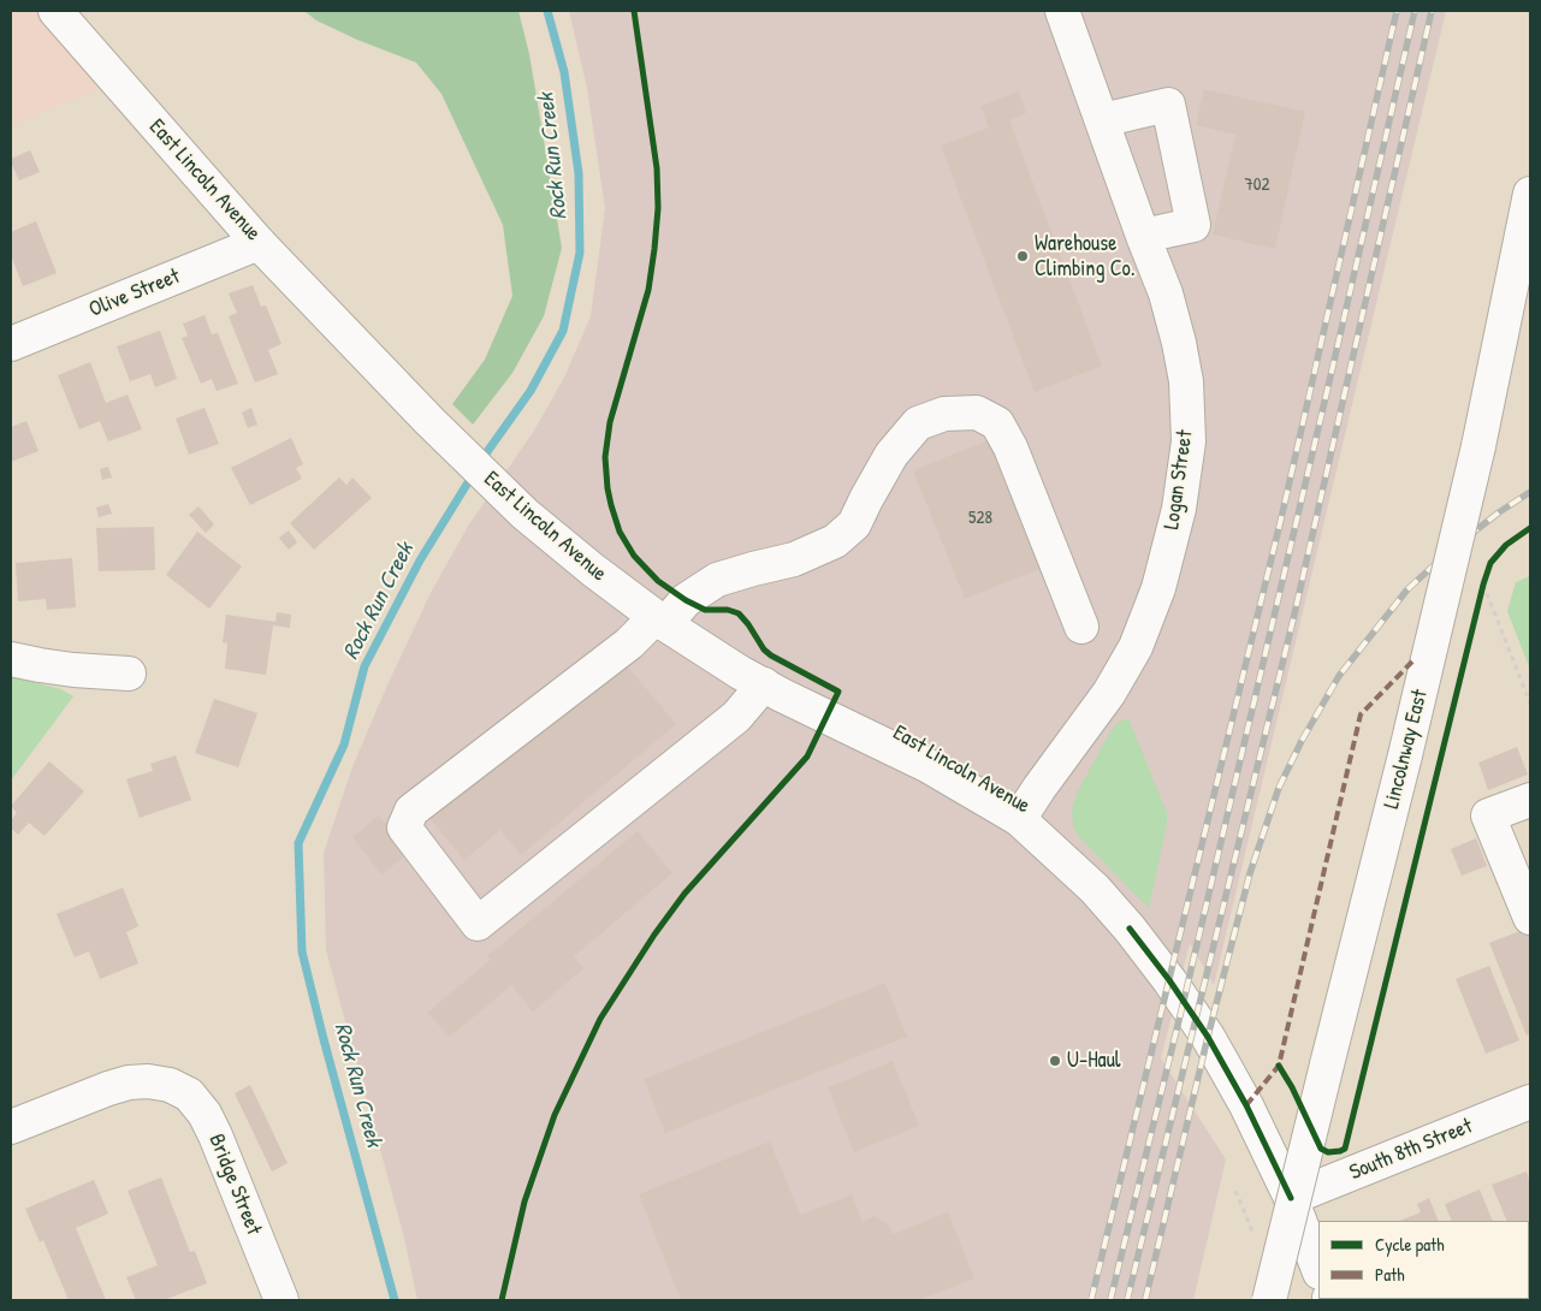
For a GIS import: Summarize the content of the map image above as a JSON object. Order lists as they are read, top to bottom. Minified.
{"streets":{"main road":["East Lincoln Avenue","Olive Street","Logan Street","Lincolnway East","South 8th Street","Bridge Street"]},"crossings":[["East Lincoln Avenue","Olive Street"],["East Lincoln Avenue","Logan Street"],["East Lincoln Avenue","South 8th Street"]],"water":["Rock Run Creek"],"places":["Warehouse Climbing Co.","U-Haul"],"house_numbers":["702","528"],"legend":["Cycle path","Path"]}
